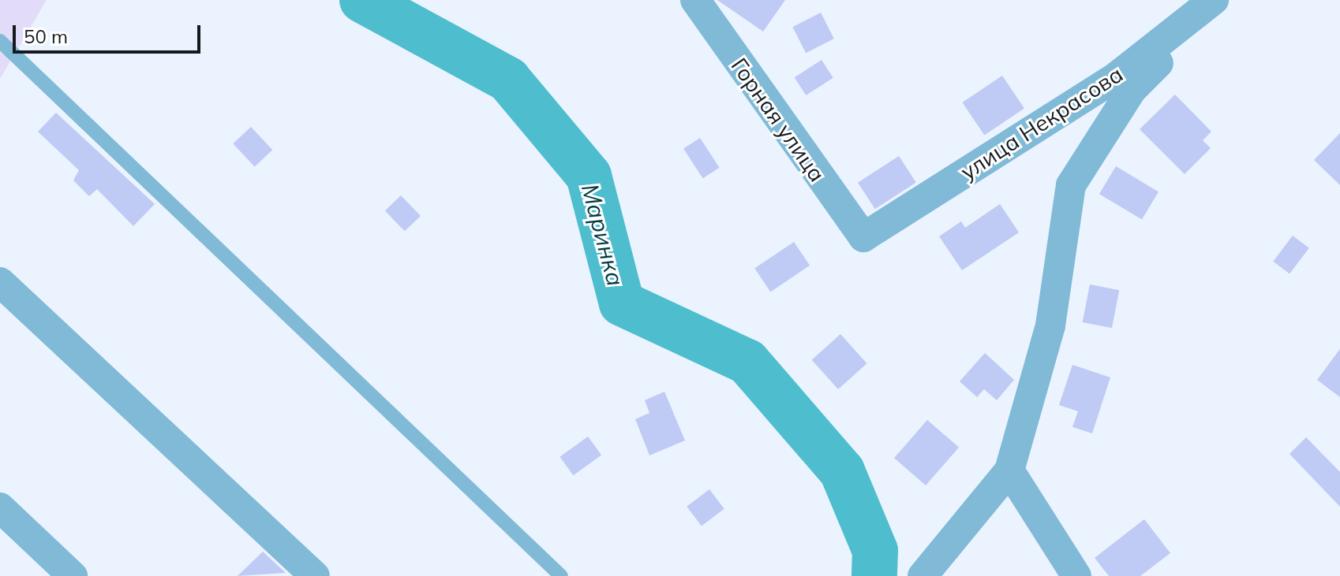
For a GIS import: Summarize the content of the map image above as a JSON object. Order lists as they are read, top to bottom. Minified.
{"streets":{"street":["Горная улица","улица Некрасова"]},"crossings":[["Горная улица","улица Некрасова"]],"water":["Маринка"],"scale_bar":"50 m"}
